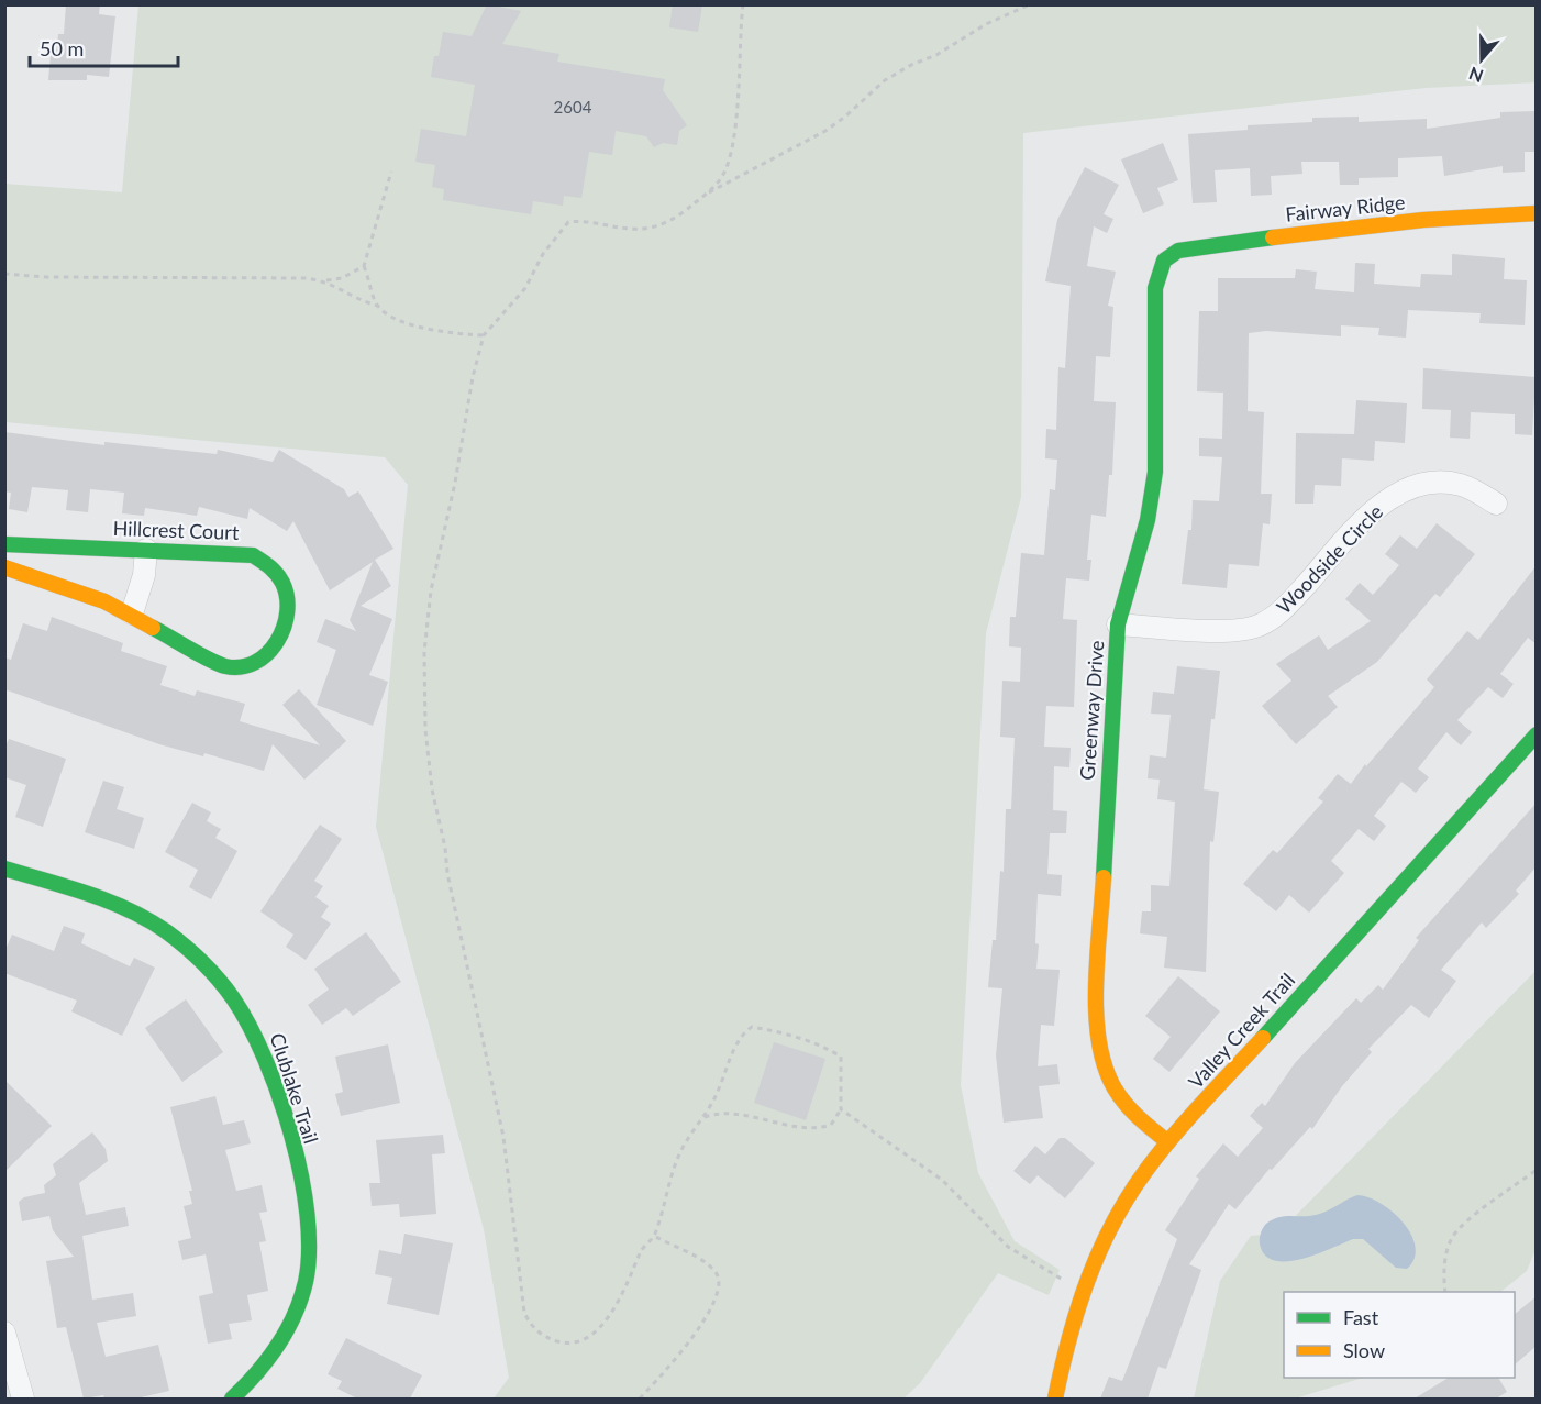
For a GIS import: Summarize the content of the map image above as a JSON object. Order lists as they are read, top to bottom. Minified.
{"streets":{"street":["Fairway Ridge","Hillcrest Court","Woodside Circle","Greenway Drive","Valley Creek Trail","Clublake Trail"]},"crossings":[["Fairway Ridge","Greenway Drive"],["Woodside Circle","Greenway Drive"],["Greenway Drive","Valley Creek Trail"]],"house_numbers":["2604"],"legend":["Fast","Slow"],"scale_bar":"50 m","north":"bottom"}
